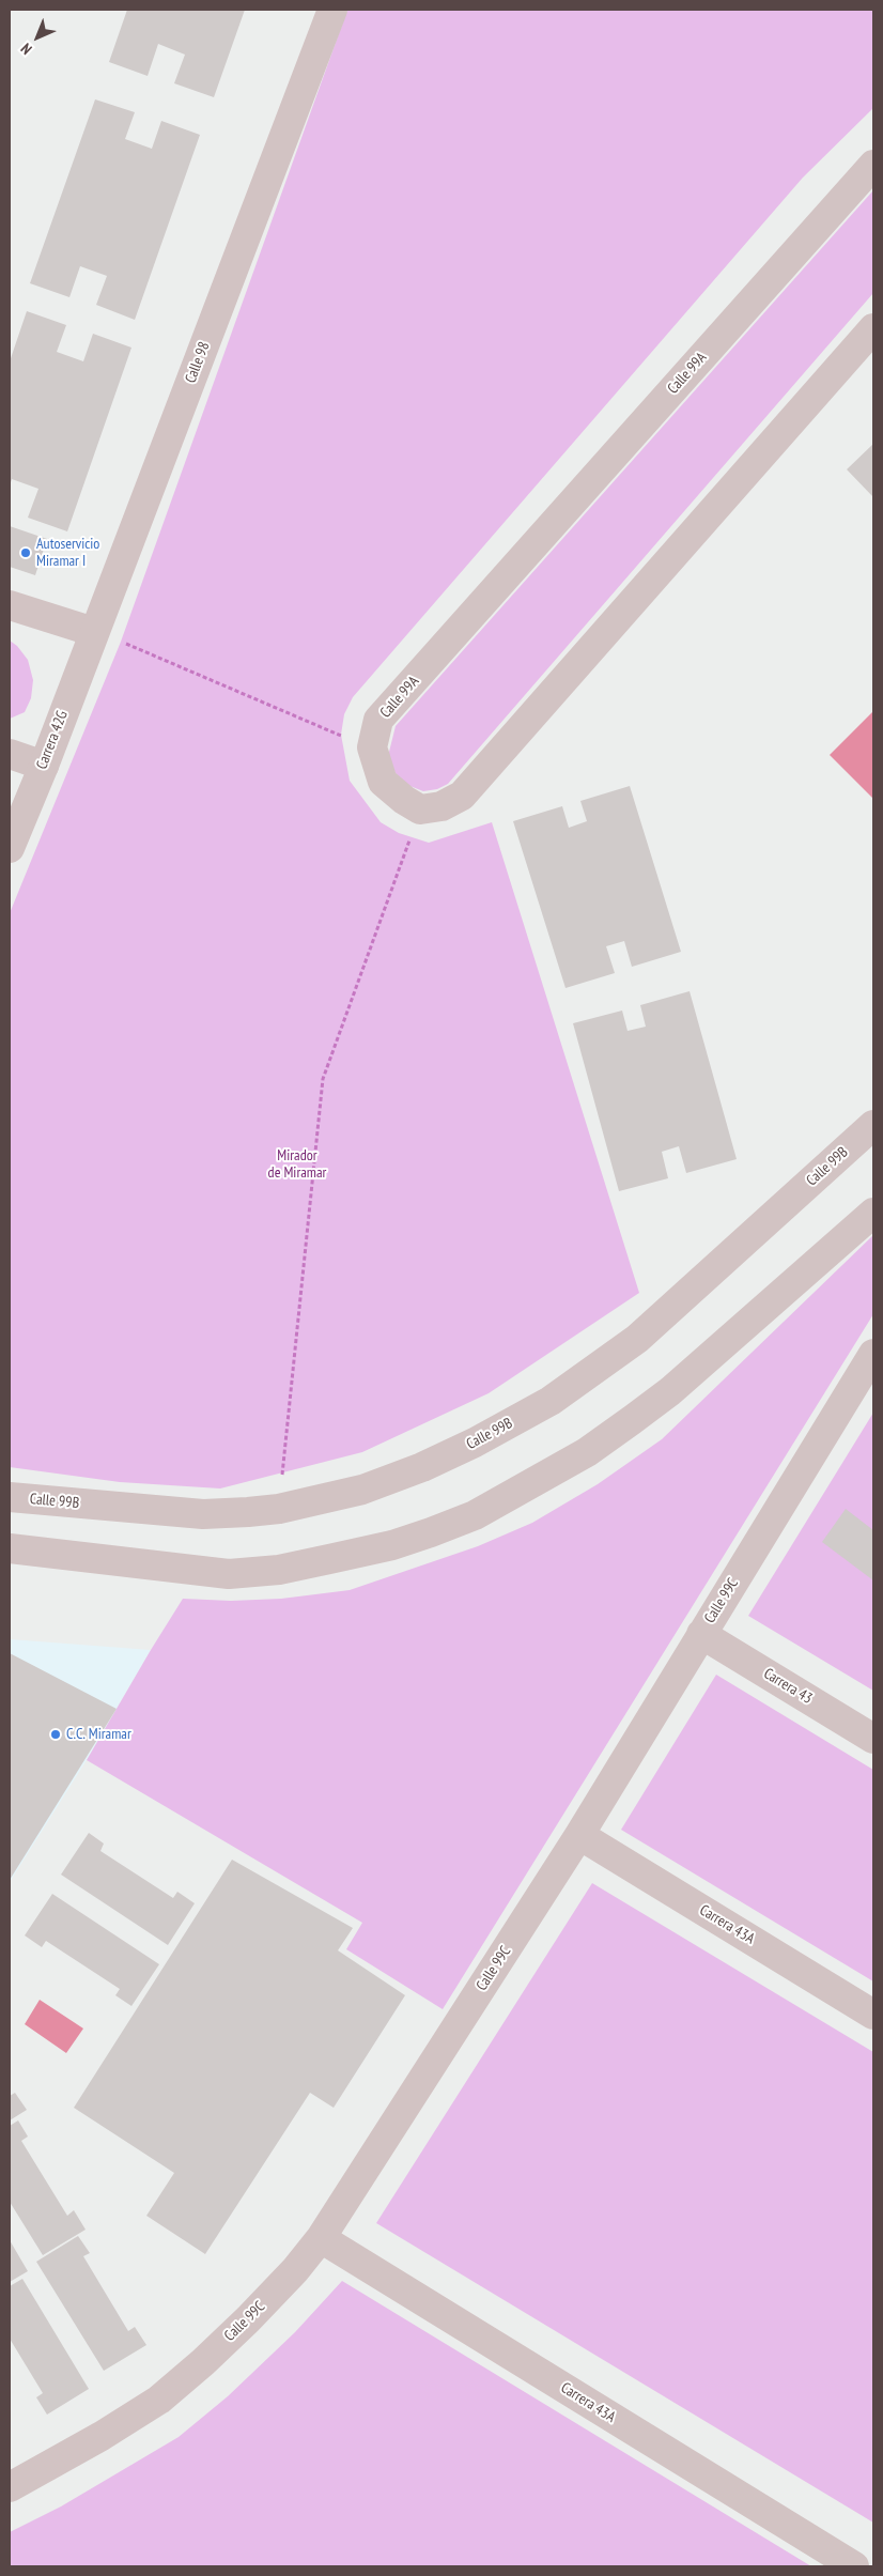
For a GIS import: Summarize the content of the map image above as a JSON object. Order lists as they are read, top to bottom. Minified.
{"streets":{"street":["Calle 98","Calle 99A","Carrera 42G","Calle 99B","Calle 99C","Carrera 43","Carrera 43A"]},"crossings":[["Calle 98","Carrera 42G"],["Calle 99C","Carrera 43"],["Calle 99C","Carrera 43A"]],"parks":["Mirador de Miramar"],"places":["Autoservicio Miramar I","C.C. Miramar"],"north":"bottom left"}
